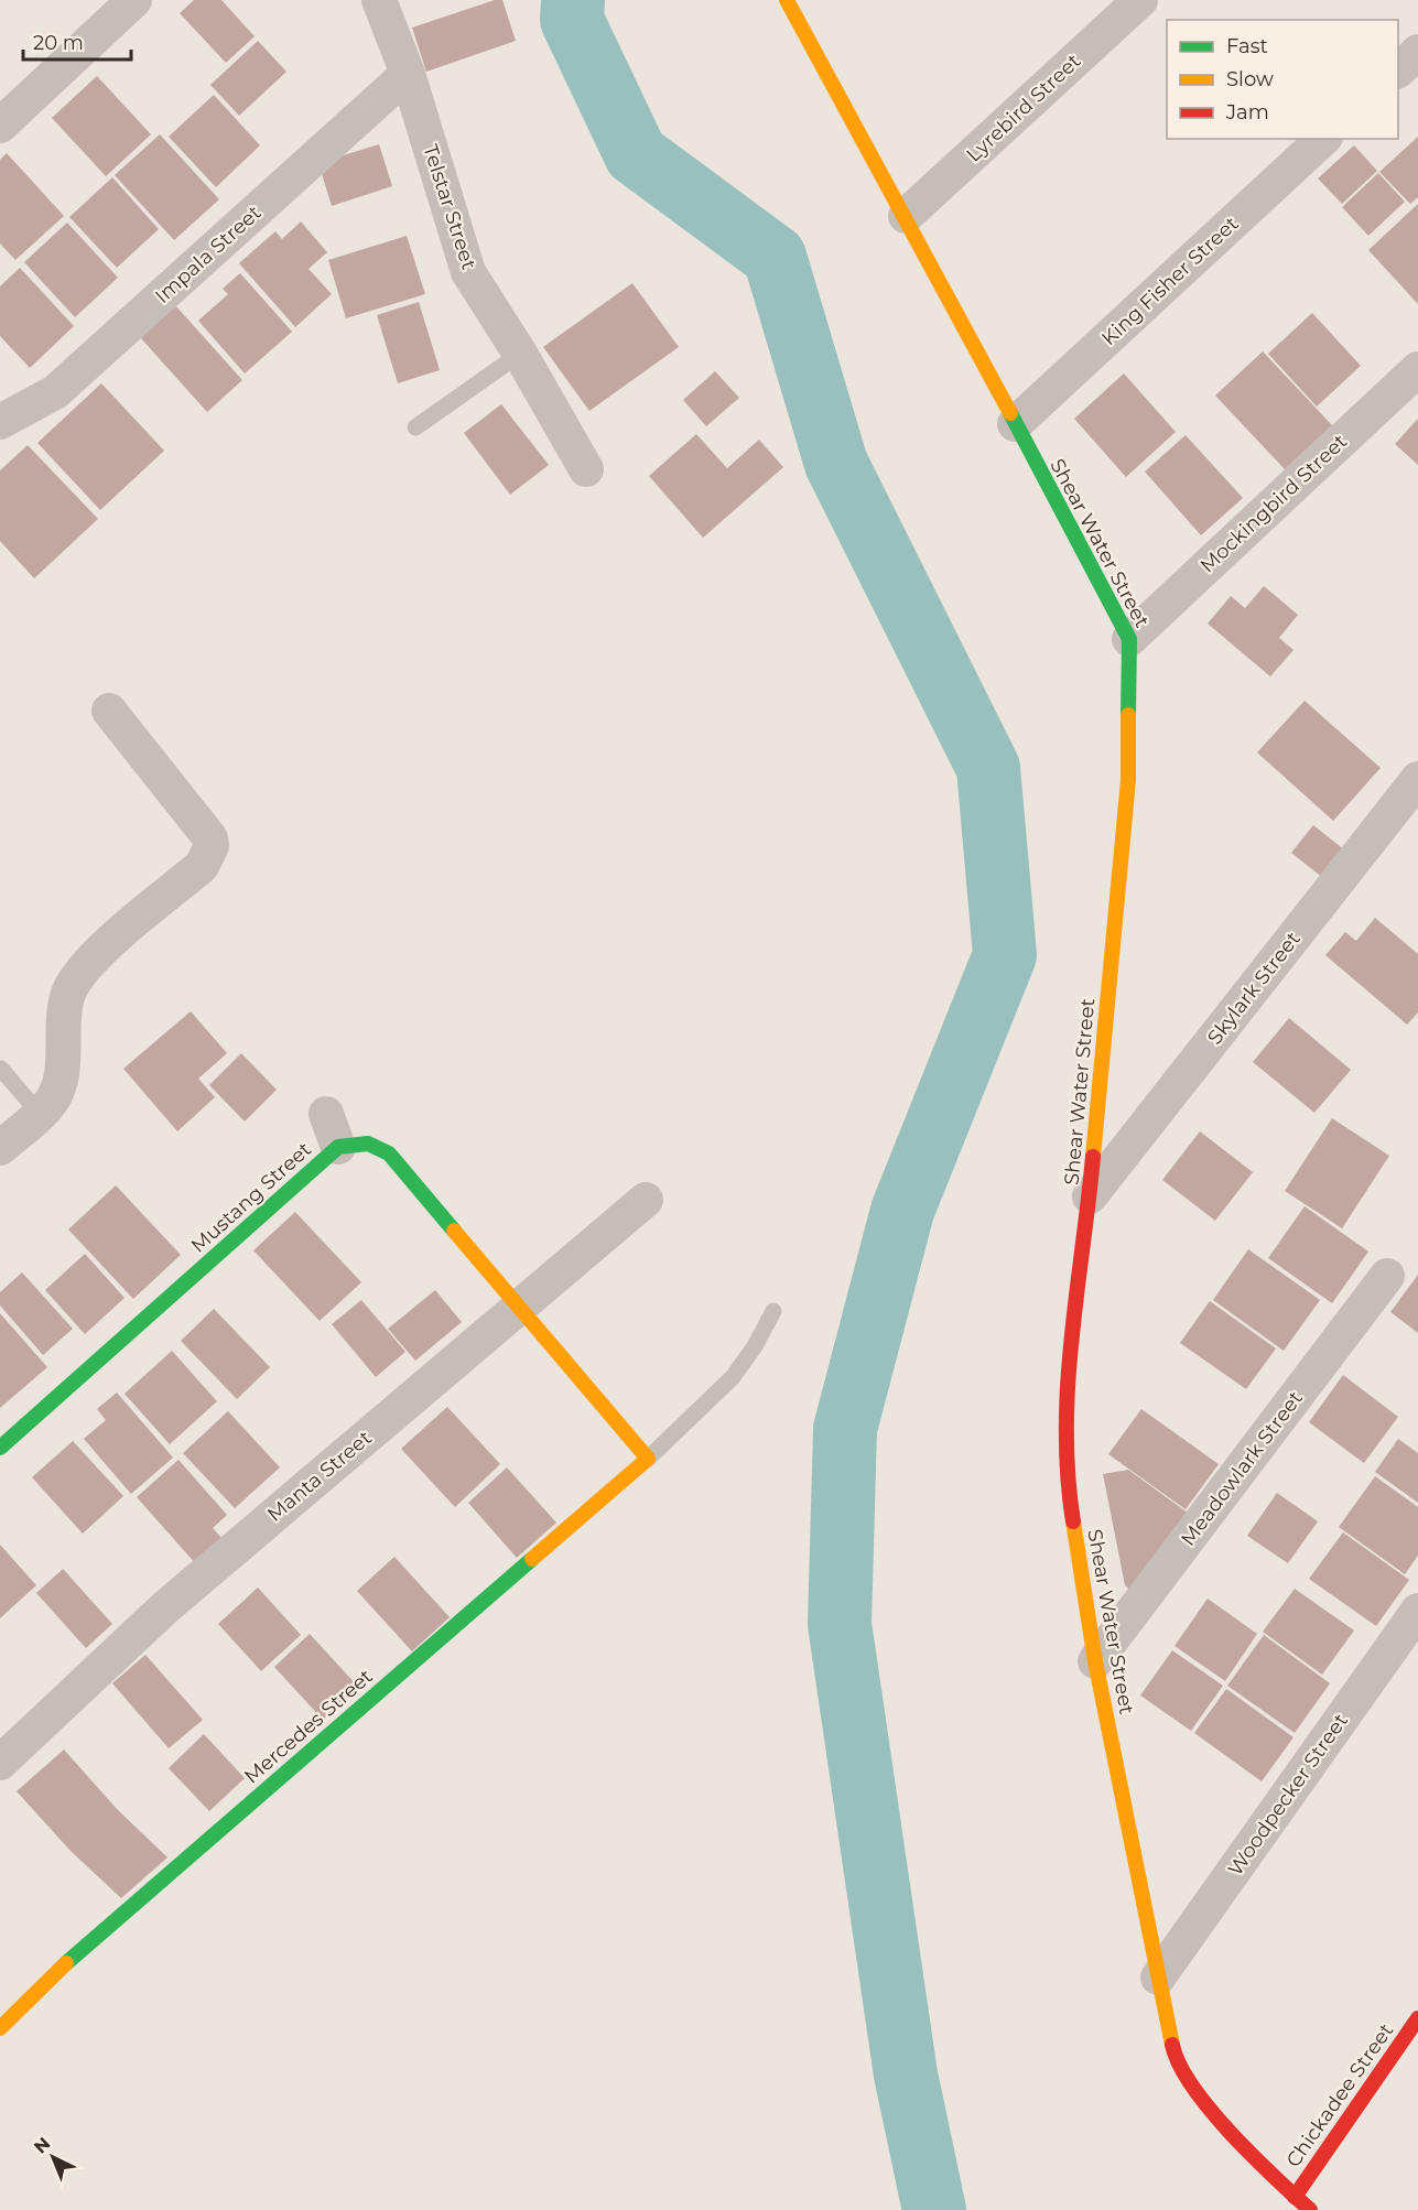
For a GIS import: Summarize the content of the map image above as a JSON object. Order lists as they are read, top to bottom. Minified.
{"streets":{"street":["Lyrebird Street","Telstar Street","Impala Street","King Fisher Street","Mockingbird Street","Shear Water Street","Skylark Street","Mustang Street","Meadowlark Street","Manta Street","Mercedes Street","Woodpecker Street","Chickadee Street"]},"crossings":[["Lyrebird Street","Shear Water Street"],["Telstar Street","Impala Street"],["King Fisher Street","Shear Water Street"],["Mockingbird Street","Shear Water Street"],["Shear Water Street","Skylark Street"],["Shear Water Street","Meadowlark Street"],["Shear Water Street","Woodpecker Street"],["Shear Water Street","Chickadee Street"],["Mustang Street","Manta Street"],["Mustang Street","Mercedes Street"]],"legend":["Fast","Slow","Jam"],"scale_bar":"20 m","north":"top left"}
